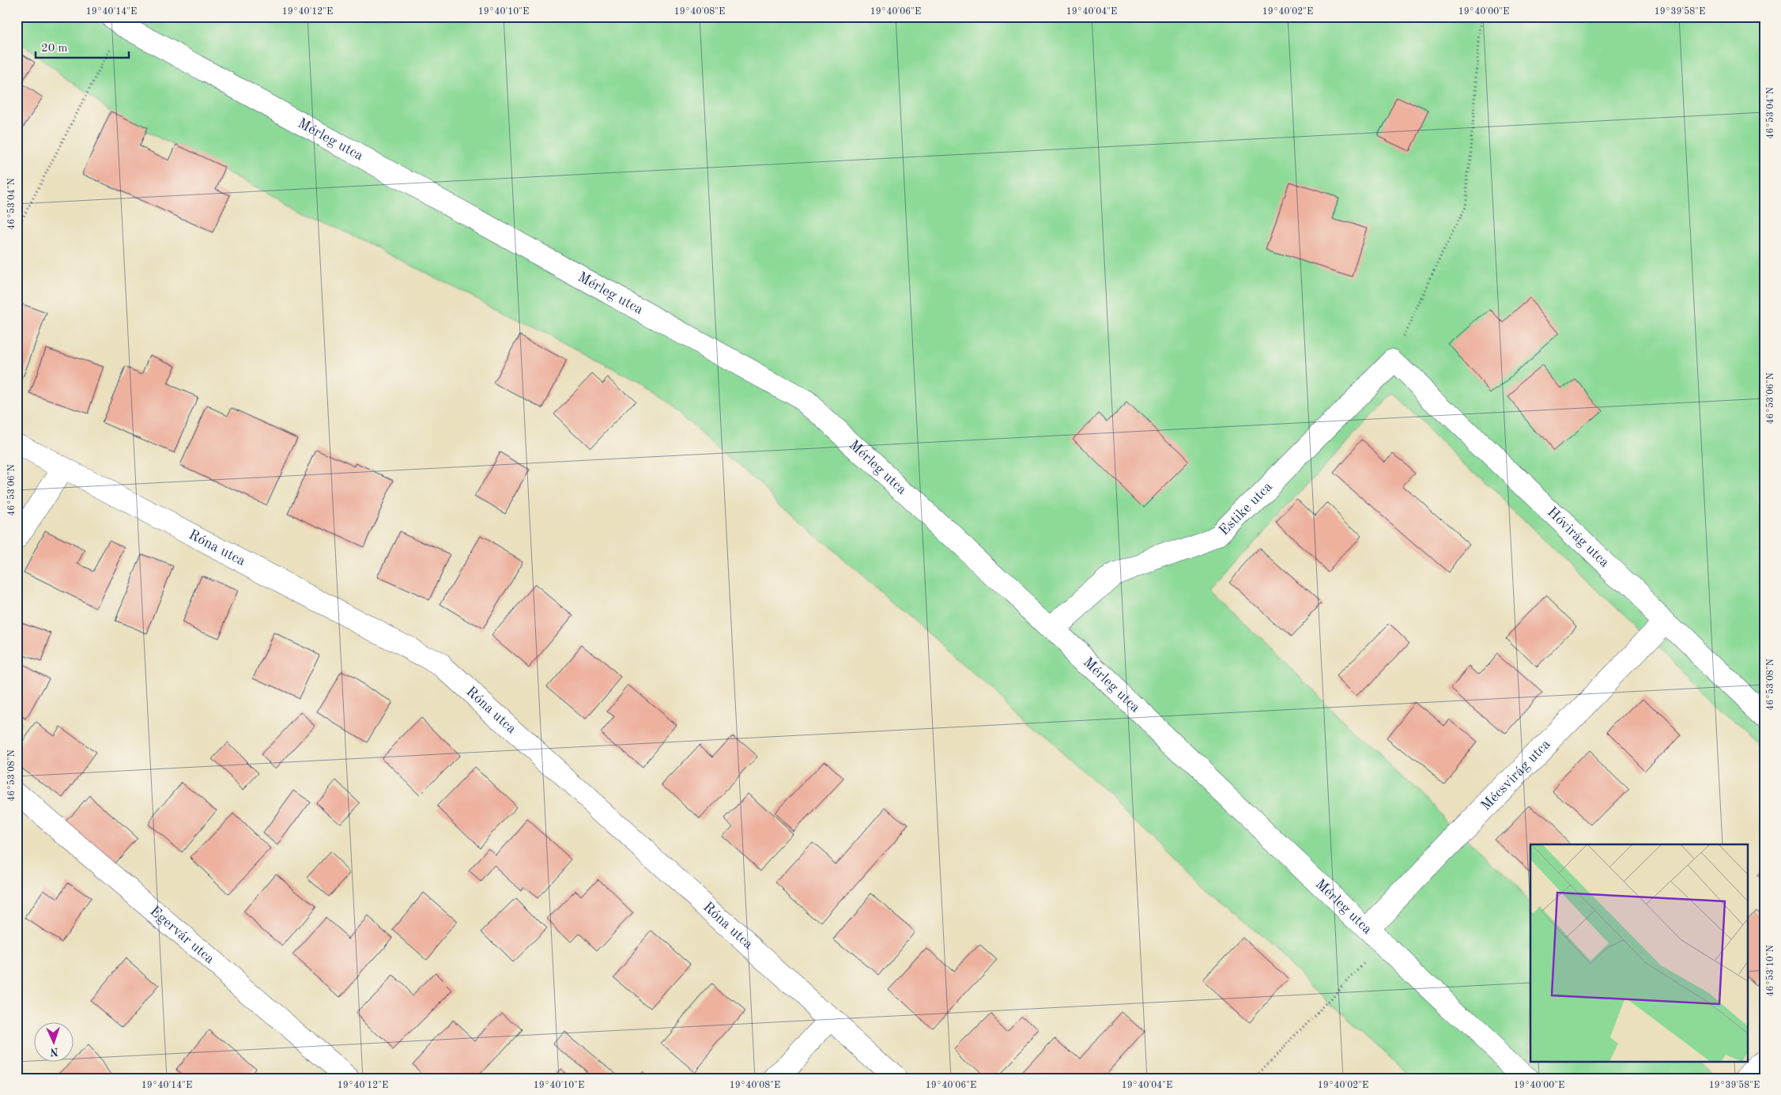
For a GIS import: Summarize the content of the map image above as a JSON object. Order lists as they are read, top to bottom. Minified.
{"streets":{"street":["Mérleg utca","Estike utca","Hóvirág utca","Róna utca","Mécsvirág utca","Egervár utca"]},"crossings":[["Mérleg utca","Estike utca"],["Mérleg utca","Mécsvirág utca"],["Estike utca","Hóvirág utca"],["Hóvirág utca","Mécsvirág utca"]],"scale_bar":"20 m","north":"bottom","coordinates":["19°40'14\"E","19°40'12\"E","19°40'10\"E","19°40'08\"E","19°40'06\"E","19°40'04\"E","19°40'02\"E","19°40'00\"E","19°39'58\"E","46°53'04\"N","46°53'06\"N","46°53'08\"N","46°53'10\"N"]}
